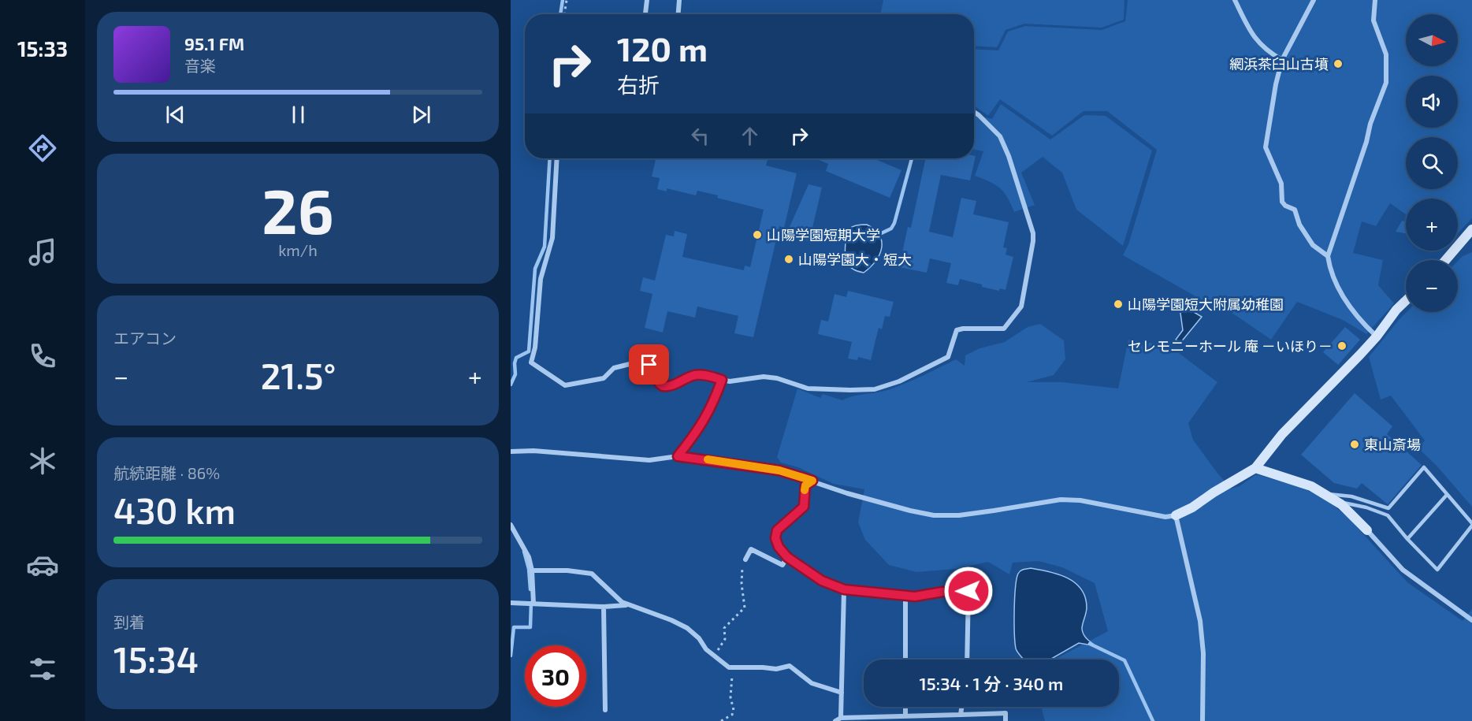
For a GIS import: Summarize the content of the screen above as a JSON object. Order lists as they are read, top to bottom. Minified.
{"places":["網浜茶臼山古墳","山陽学園短期大学","山陽学園大・短大","山陽学園短大附属幼稚園","セレモニーホール 庵 －いほり－","東山斎場"],"north":"right","page":{"tabs":"15:33","map_buttons":["+","−"],"turn":["120 m","右折"],"song":["95.1 FM","音楽"],"tile":[["26","km/h"],"エアコン",["航続距離 · 86%","430 km"],["到着","15:34"]],"heat":["−","21.5°","+"],"limit":"30","trip":"15:34 · 1 分 · 340 m"}}
